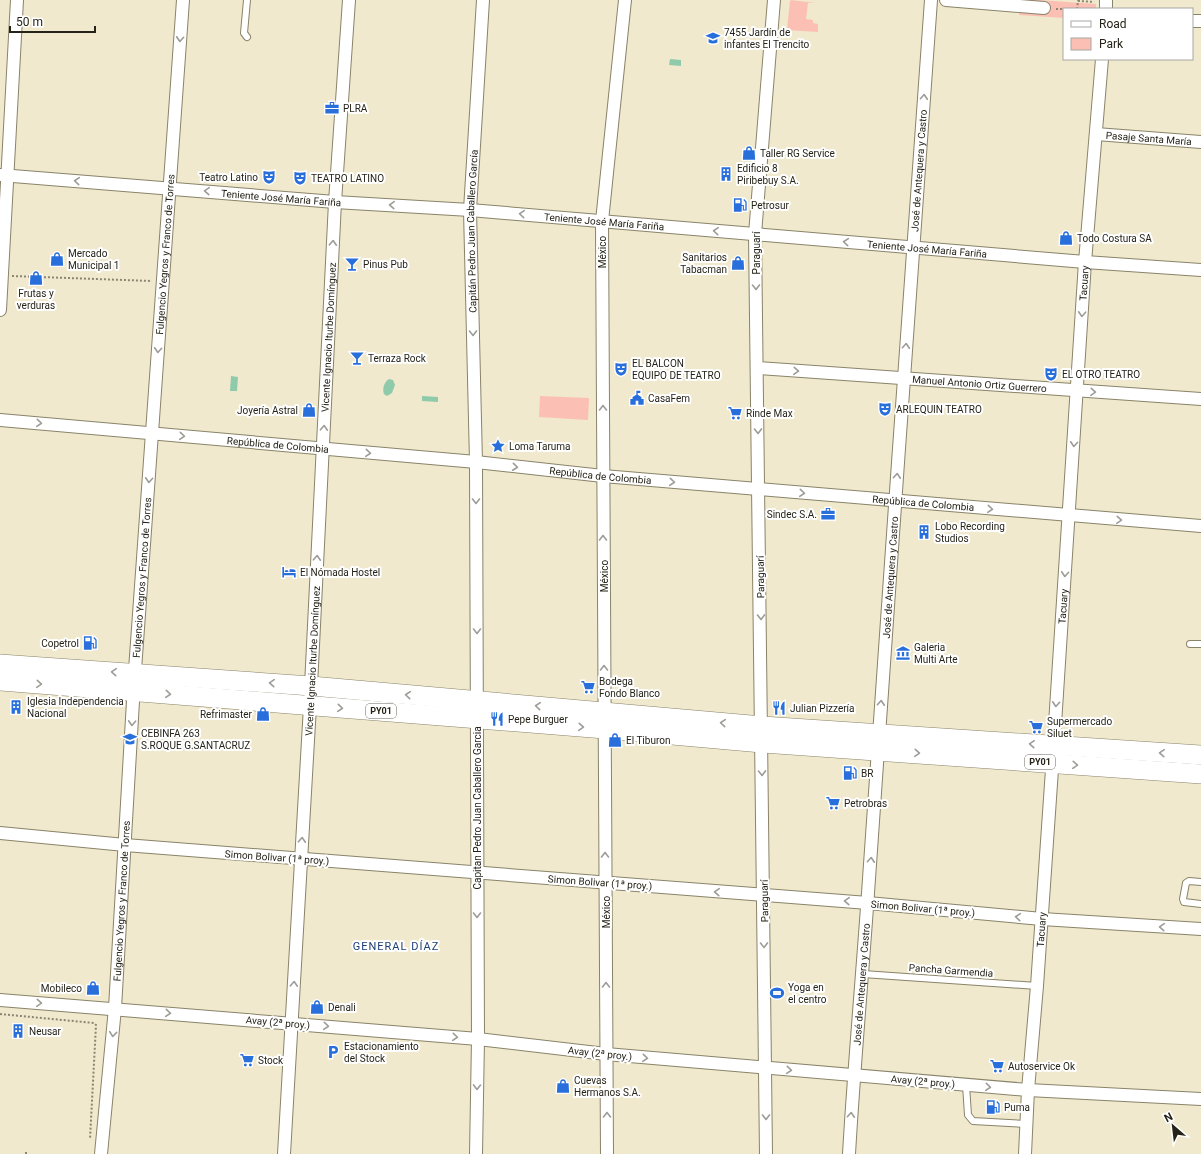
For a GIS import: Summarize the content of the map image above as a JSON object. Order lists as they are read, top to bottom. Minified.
{"streets":{"main road":["PY01"],"street":["Pasaje Santa María","José de Antequera y Castro","Teniente José María Fariña","Capitán Pedro Juan Caballero García","México","Paraguarí","Fulgencio Yegros y Franco de Torres","Tacuary","Vicente Ignacio Iturbe Domínguez","Manuel Antonio Ortiz Guerrero","República de Colombia","Capitan Pedro Juan Caballero Garcia","Simon Bolivar (1ª proy.)","Avay (2ª proy.)"],"lane":["Pancha Garmendia"]},"crossings":[["Pasaje Santa María","Tacuary"],["José de Antequera y Castro","Teniente José María Fariña"],["José de Antequera y Castro","Manuel Antonio Ortiz Guerrero"],["José de Antequera y Castro","República de Colombia"],["José de Antequera y Castro","PY01"],["José de Antequera y Castro","Simon Bolivar (1ª proy.)"],["José de Antequera y Castro","Pancha Garmendia"],["José de Antequera y Castro","Avay (2ª proy.)"],["Teniente José María Fariña","Capitán Pedro Juan Caballero García"],["Teniente José María Fariña","México"],["Teniente José María Fariña","Paraguarí"],["Teniente José María Fariña","Fulgencio Yegros y Franco de Torres"],["Teniente José María Fariña","Tacuary"],["Teniente José María Fariña","Vicente Ignacio Iturbe Domínguez"],["Capitán Pedro Juan Caballero García","República de Colombia"],["Capitán Pedro Juan Caballero García","Capitan Pedro Juan Caballero Garcia"],["México","República de Colombia"],["México","PY01"],["México","Simon Bolivar (1ª proy.)"],["México","Avay (2ª proy.)"],["Paraguarí","Manuel Antonio Ortiz Guerrero"],["Paraguarí","República de Colombia"],["Paraguarí","PY01"],["Paraguarí","Simon Bolivar (1ª proy.)"],["Paraguarí","Avay (2ª proy.)"],["Fulgencio Yegros y Franco de Torres","República de Colombia"],["Fulgencio Yegros y Franco de Torres","PY01"],["Fulgencio Yegros y Franco de Torres","Simon Bolivar (1ª proy.)"],["Fulgencio Yegros y Franco de Torres","Avay (2ª proy.)"],["Tacuary","Manuel Antonio Ortiz Guerrero"],["Tacuary","República de Colombia"],["Tacuary","PY01"],["Tacuary","Simon Bolivar (1ª proy.)"],["Tacuary","Pancha Garmendia"],["Tacuary","Avay (2ª proy.)"],["Vicente Ignacio Iturbe Domínguez","República de Colombia"],["Vicente Ignacio Iturbe Domínguez","PY01"],["Vicente Ignacio Iturbe Domínguez","Simon Bolivar (1ª proy.)"],["Vicente Ignacio Iturbe Domínguez","Avay (2ª proy.)"],["República de Colombia","Capitan Pedro Juan Caballero Garcia"],["PY01","Capitan Pedro Juan Caballero Garcia"],["Capitan Pedro Juan Caballero Garcia","Simon Bolivar (1ª proy.)"],["Capitan Pedro Juan Caballero Garcia","Avay (2ª proy.)"]],"one_way":["José de Antequera y Castro","Teniente José María Fariña","Capitán Pedro Juan Caballero García","México","Paraguarí","Fulgencio Yegros y Franco de Torres","Tacuary","Vicente Ignacio Iturbe Domínguez","Manuel Antonio Ortiz Guerrero","República de Colombia","Capitan Pedro Juan Caballero Garcia","Simon Bolivar (1ª proy.)","Avay (2ª proy.)"],"districts":["GENERAL DÍAZ"],"places":{"school or university":["7455 Jardín de infantes El Trencito","CEBINFA 263 S.ROQUE G.SANTACRUZ"],"office":["PLRA","Sindec S.A."],"shop":["Taller RG Service","Todo Costura SA","Mercado Municipal 1","Sanitarios Tabacman","Frutas y verduras","Joyería Astral","Refrimaster","El Tiburon","Mobileco","Denali","Cuevas Hermanos S.A."],"building":["Edificio 8 Piribebuy S.A.","Lobo Recording Studios","Iglesia Independencia Nacional","Neusar"],"theatre":["Teatro Latino","TEATRO LATINO","EL BALCON EQUIPO DE TEATRO","EL OTRO TEATRO","ARLEQUIN TEATRO"],"fuel station":["Petrosur","Copetrol","BR","Puma"],"bar":["Pinus Pub","Terraza Rock"],"public building":["CasaFem"],"supermarket":["Rinde Max","Bodega Fondo Blanco","Supermercado Siluet","Petrobras","Stock","Autoservice Ok"],"place":["Loma Taruma"],"hotel":["El Nómada Hostel"],"museum":["Galeria Multi Arte"],"restaurant":["Julian Pizzería","Pepe Burguer"],"sports":["Yoga en el centro"],"parking":["Estacionamiento del Stock"]},"legend":["Road","Park"],"scale_bar":"50 m","north":"top left"}
